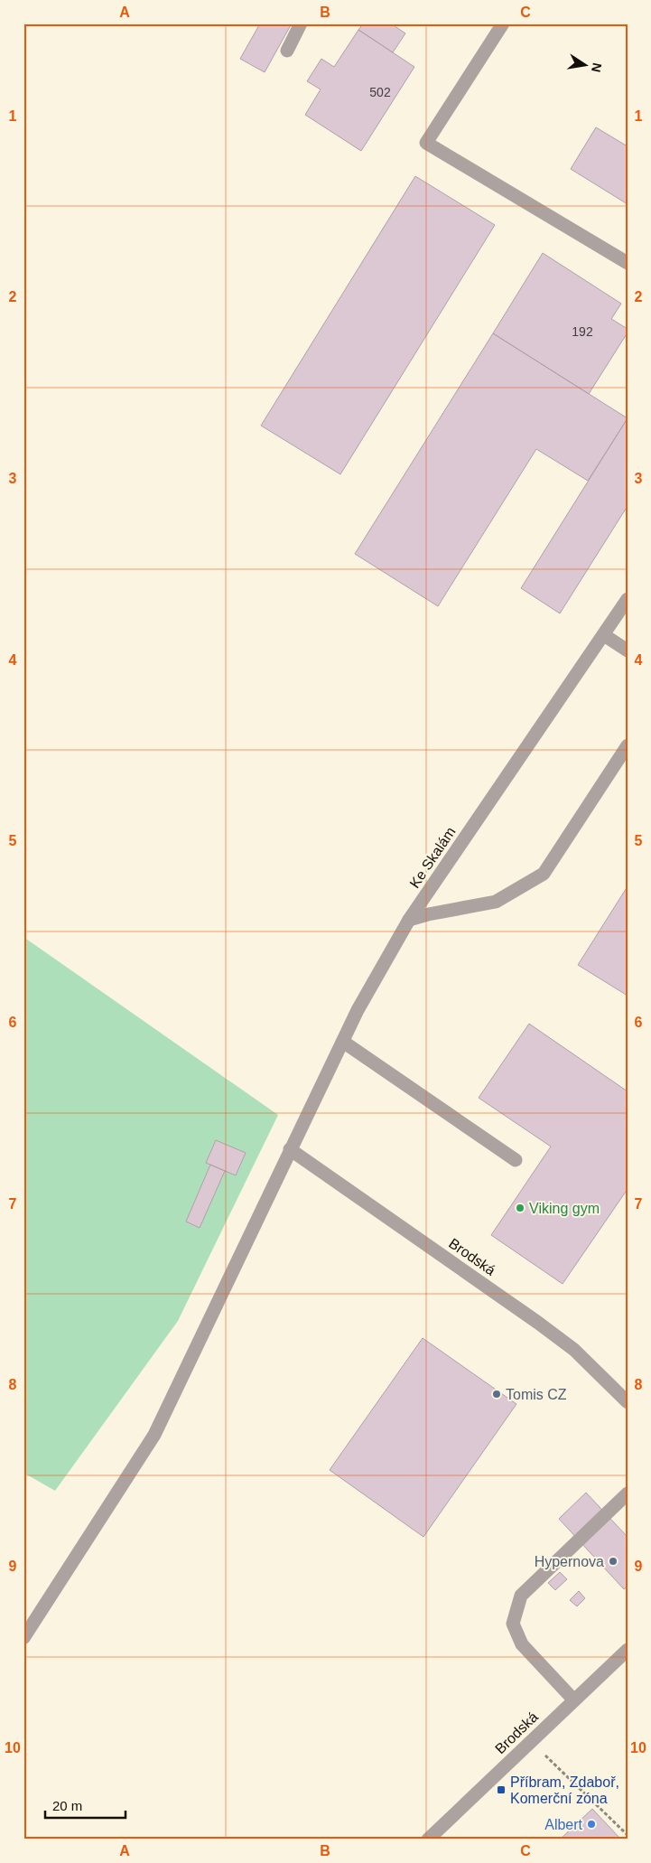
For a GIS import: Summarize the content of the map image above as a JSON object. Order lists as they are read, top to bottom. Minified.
{"streets":{"street":["Ke Skalám","Brodská"]},"crossings":[["Ke Skalám","Brodská"]],"places":{"other":["Viking gym","Tomis CZ","Hypernova","Albert"],"transit":["Příbram, Zdaboř, Komerční zóna"]},"house_numbers":["502","192"],"scale_bar":"20 m","north":"right","grid":{"columns":["A","B","C"],"rows":["1","2","3","4","5","6","7","8","9","10"]}}
